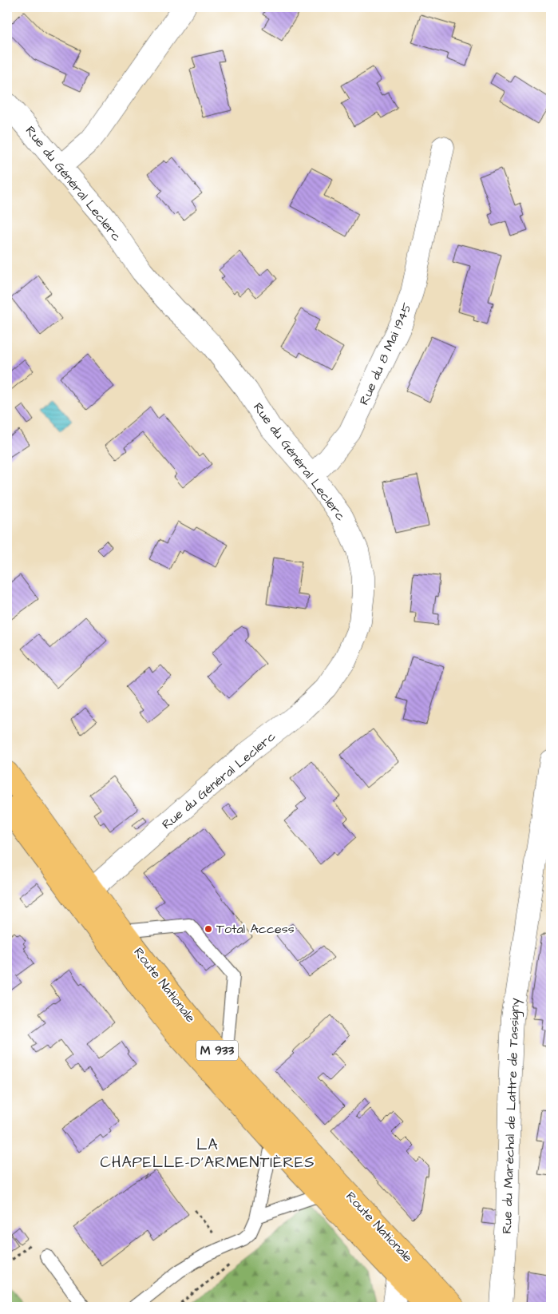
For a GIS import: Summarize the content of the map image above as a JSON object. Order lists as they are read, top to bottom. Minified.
{"streets":{"main road":["Route Nationale","M 933"],"street":["Rue du Général Leclerc","Rue du 8 Mai 1945","Rue du Maréchal de Lattre de Tassigny"]},"crossings":[["Rue du Général Leclerc","Rue du 8 Mai 1945"],["Rue du Général Leclerc","Route Nationale"]],"districts":["LA CHAPELLE-D'ARMENTIÈRES"],"places":["Total Access"]}
